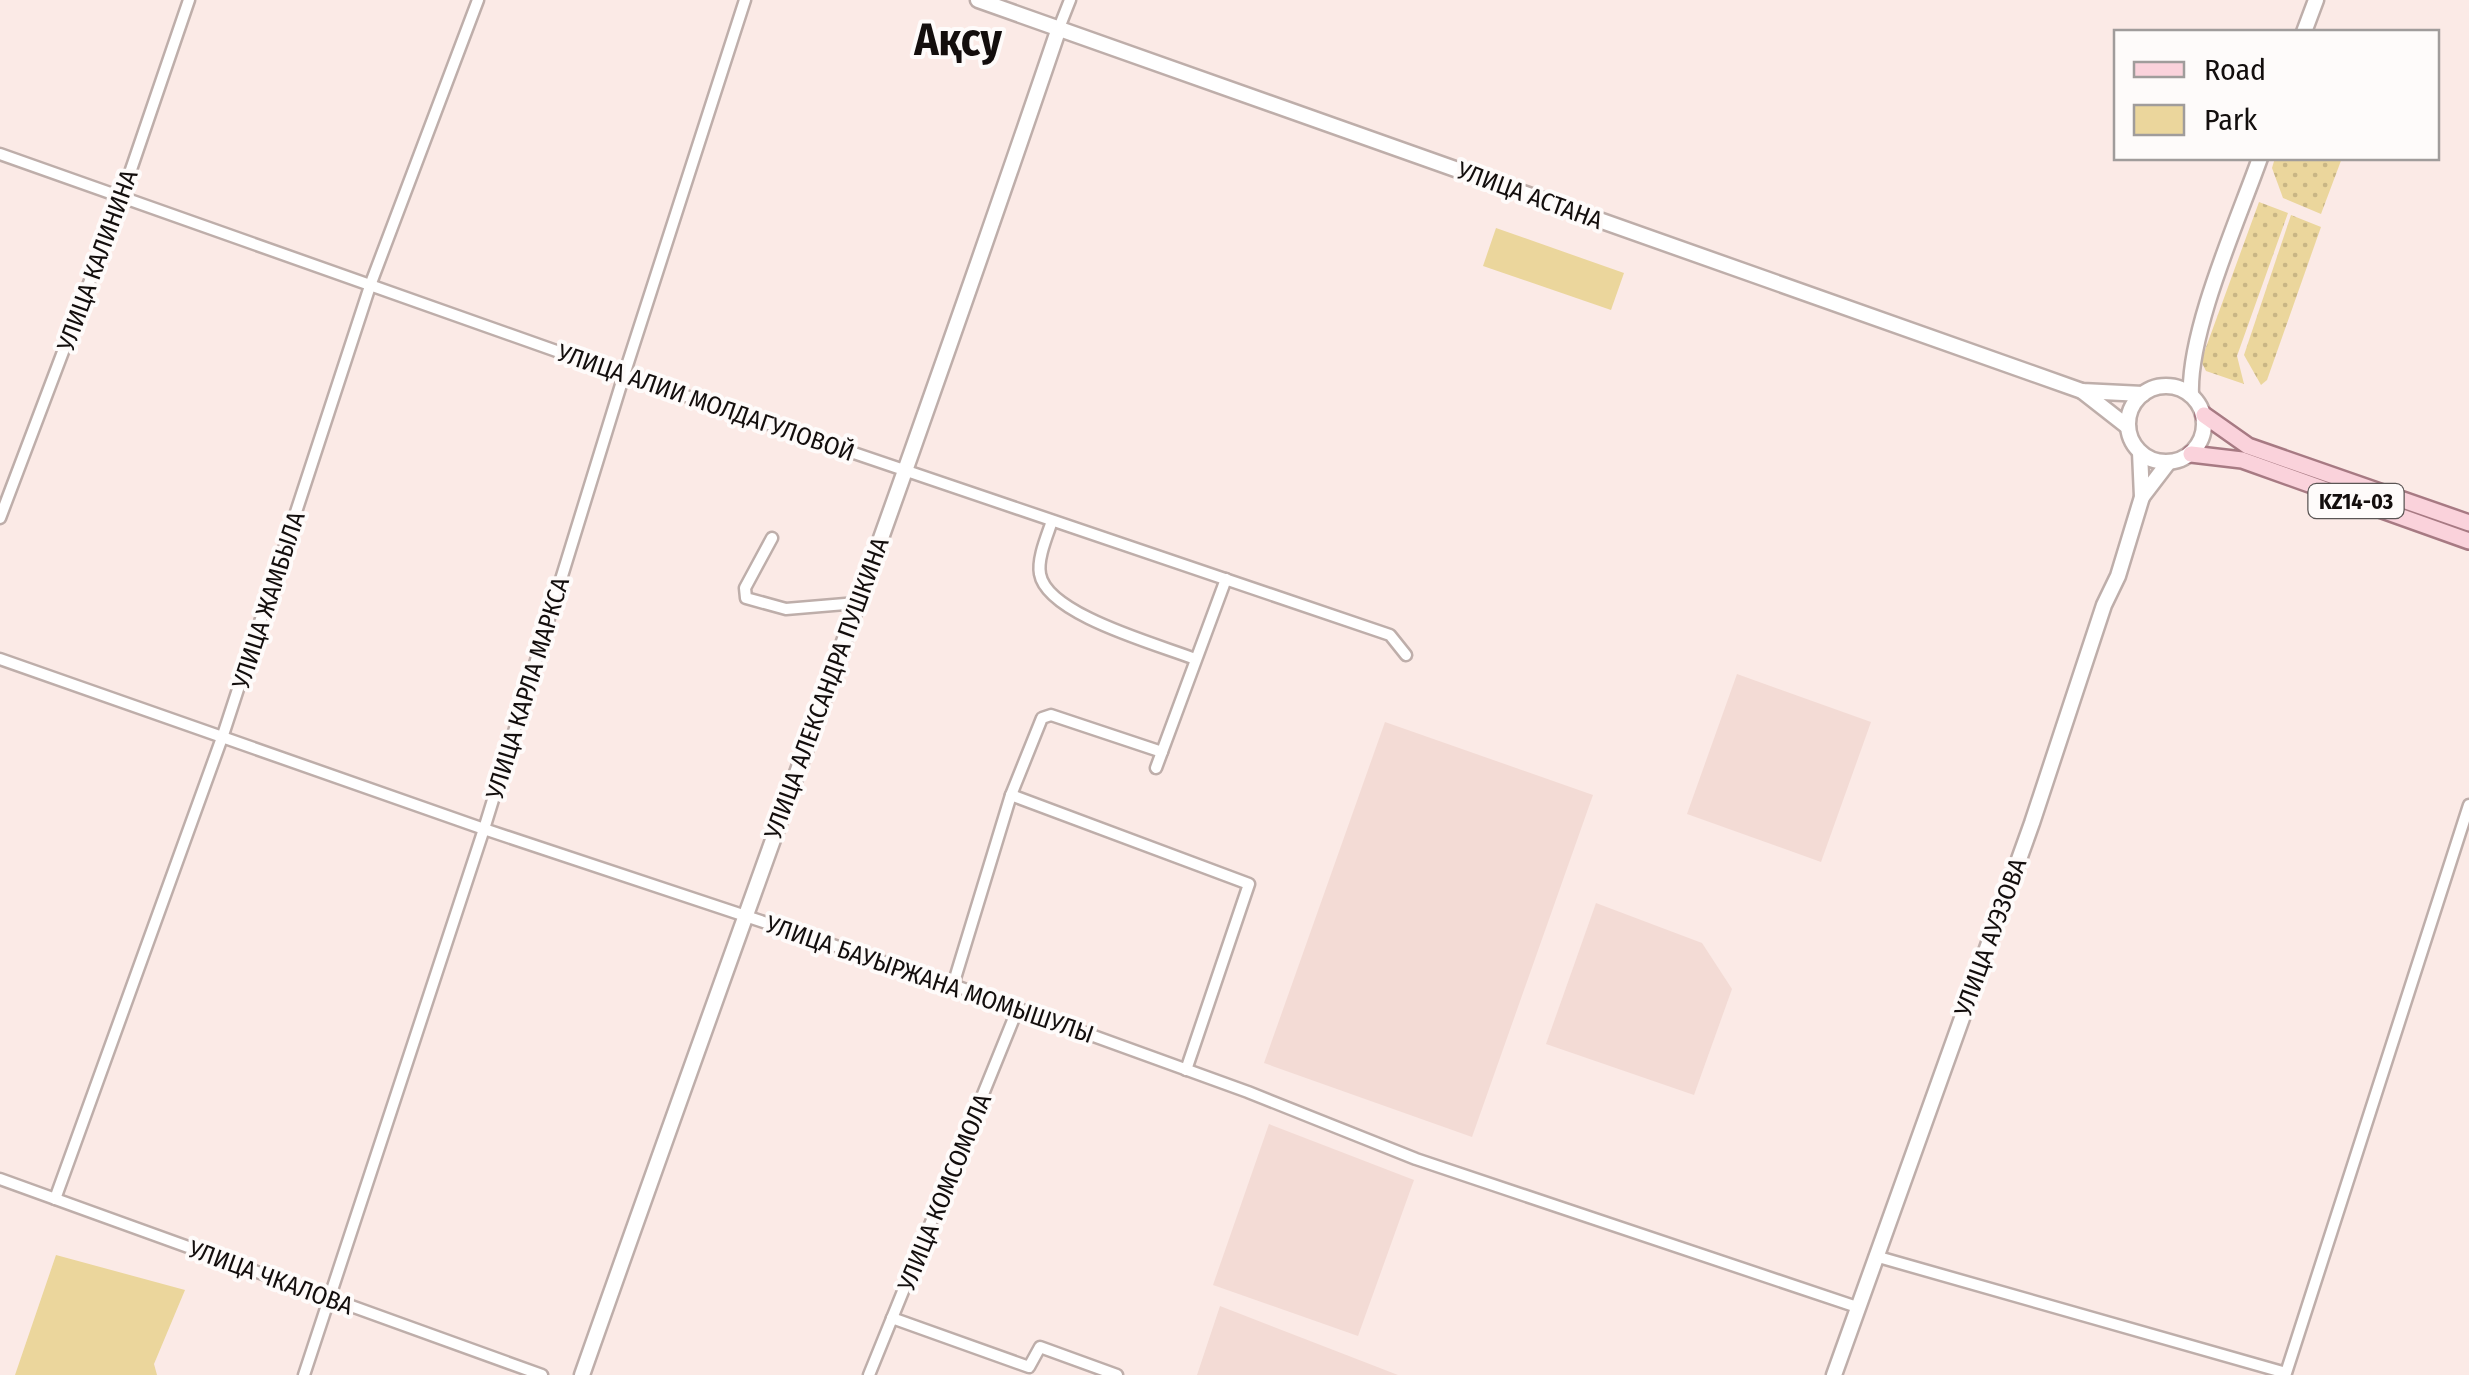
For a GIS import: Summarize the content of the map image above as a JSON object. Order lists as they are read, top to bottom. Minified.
{"streets":{"main road":["KZ14-03"],"street":["УЛИЦА АСТАНА","УЛИЦА КАЛИНИНА","УЛИЦА АЛИИ МОЛДАГУЛОВОЙ","УЛИЦА ЖАМБЫЛА","УЛИЦА КАРЛА МАРКСА","УЛИЦА АЛЕКСАНДРА ПУШКИНА","УЛИЦА АУЭЗОВА","УЛИЦА БАУЫРЖАНА МОМЫШУЛЫ","УЛИЦА КОМСОМОЛА","УЛИЦА ЧКАЛОВА"]},"crossings":[["УЛИЦА АСТАНА","УЛИЦА АЛЕКСАНДРА ПУШКИНА"],["УЛИЦА КАЛИНИНА","УЛИЦА АЛИИ МОЛДАГУЛОВОЙ"],["УЛИЦА АЛИИ МОЛДАГУЛОВОЙ","УЛИЦА ЖАМБЫЛА"],["УЛИЦА АЛИИ МОЛДАГУЛОВОЙ","УЛИЦА КАРЛА МАРКСА"],["УЛИЦА АЛИИ МОЛДАГУЛОВОЙ","УЛИЦА АЛЕКСАНДРА ПУШКИНА"],["УЛИЦА ЖАМБЫЛА","УЛИЦА БАУЫРЖАНА МОМЫШУЛЫ"],["УЛИЦА ЖАМБЫЛА","УЛИЦА ЧКАЛОВА"],["УЛИЦА КАРЛА МАРКСА","УЛИЦА БАУЫРЖАНА МОМЫШУЛЫ"],["УЛИЦА КАРЛА МАРКСА","УЛИЦА ЧКАЛОВА"],["УЛИЦА АЛЕКСАНДРА ПУШКИНА","УЛИЦА БАУЫРЖАНА МОМЫШУЛЫ"],["УЛИЦА АУЭЗОВА","УЛИЦА БАУЫРЖАНА МОМЫШУЛЫ"],["УЛИЦА БАУЫРЖАНА МОМЫШУЛЫ","УЛИЦА КОМСОМОЛА"]],"districts":["Ақсу"],"legend":["Road","Park"]}
